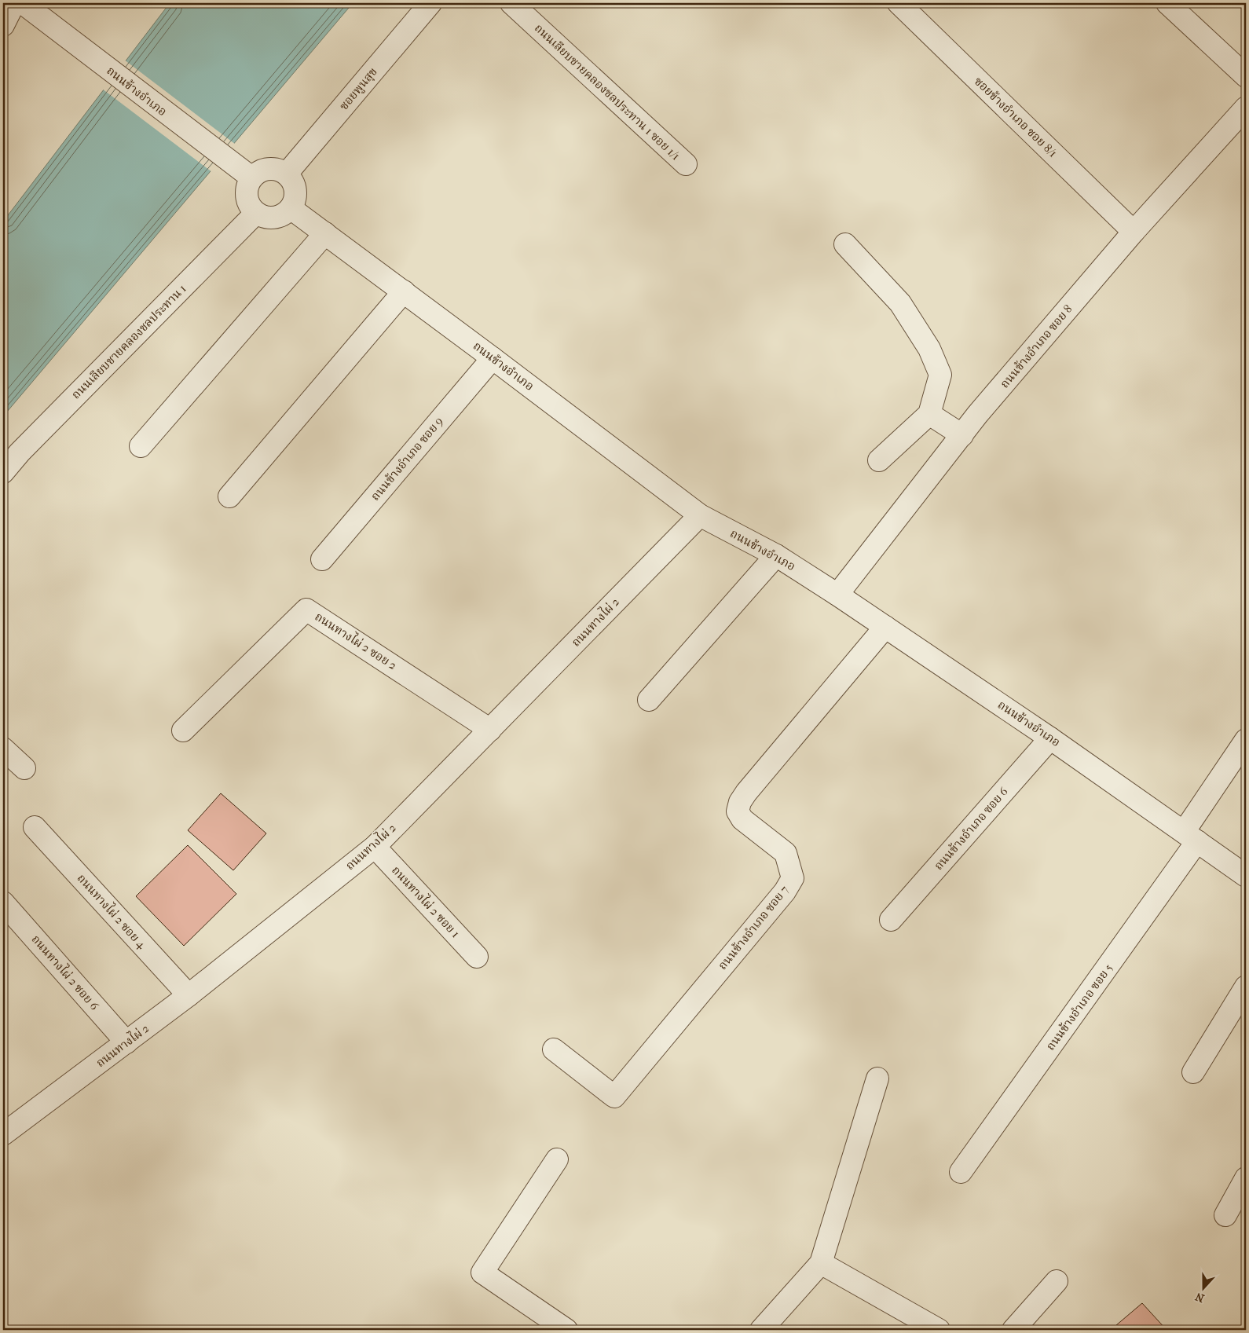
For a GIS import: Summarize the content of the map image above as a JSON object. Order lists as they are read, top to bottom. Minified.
{"streets":{"street":["ซอยพูนสุข","ถนนข้างอำเภอ","ถนนเลียบชายคลองชลประทาน 1 ซอย 1/1","ซอยข้างอำเภอ ซอย 8/1","ถนนเลียบชายคลองชลประทาน 1","ถนนข้างอำเภอ ซอย 8","ถนนข้างอำเภอ ซอย 9","ถนนทางไผ่ 2","ถนนทางไผ่ 2 ซอย 2","ถนนข้างอำเภอ ซอย 6","ถนนทางไผ่ 2 ซอย 1","ถนนทางไผ่ 2 ซอย 4","ถนนข้างอำเภอ ซอย 7","ถนนทางไผ่ 2 ซอย 6","ถนนข้างอำเภอ ซอย 5"]},"crossings":[["ซอยพูนสุข","ถนนข้างอำเภอ"],["ซอยพูนสุข","ถนนเลียบชายคลองชลประทาน 1"],["ถนนข้างอำเภอ","ถนนเลียบชายคลองชลประทาน 1"],["ถนนข้างอำเภอ","ถนนข้างอำเภอ ซอย 8"],["ถนนข้างอำเภอ","ถนนข้างอำเภอ ซอย 9"],["ถนนข้างอำเภอ","ถนนทางไผ่ 2"],["ถนนข้างอำเภอ","ถนนข้างอำเภอ ซอย 6"],["ถนนข้างอำเภอ","ถนนข้างอำเภอ ซอย 7"],["ถนนข้างอำเภอ","ถนนข้างอำเภอ ซอย 5"],["ซอยข้างอำเภอ ซอย 8/1","ถนนข้างอำเภอ ซอย 8"],["ถนนทางไผ่ 2","ถนนทางไผ่ 2 ซอย 2"],["ถนนทางไผ่ 2","ถนนทางไผ่ 2 ซอย 1"],["ถนนทางไผ่ 2","ถนนทางไผ่ 2 ซอย 4"],["ถนนทางไผ่ 2","ถนนทางไผ่ 2 ซอย 6"]],"north":"bottom"}
